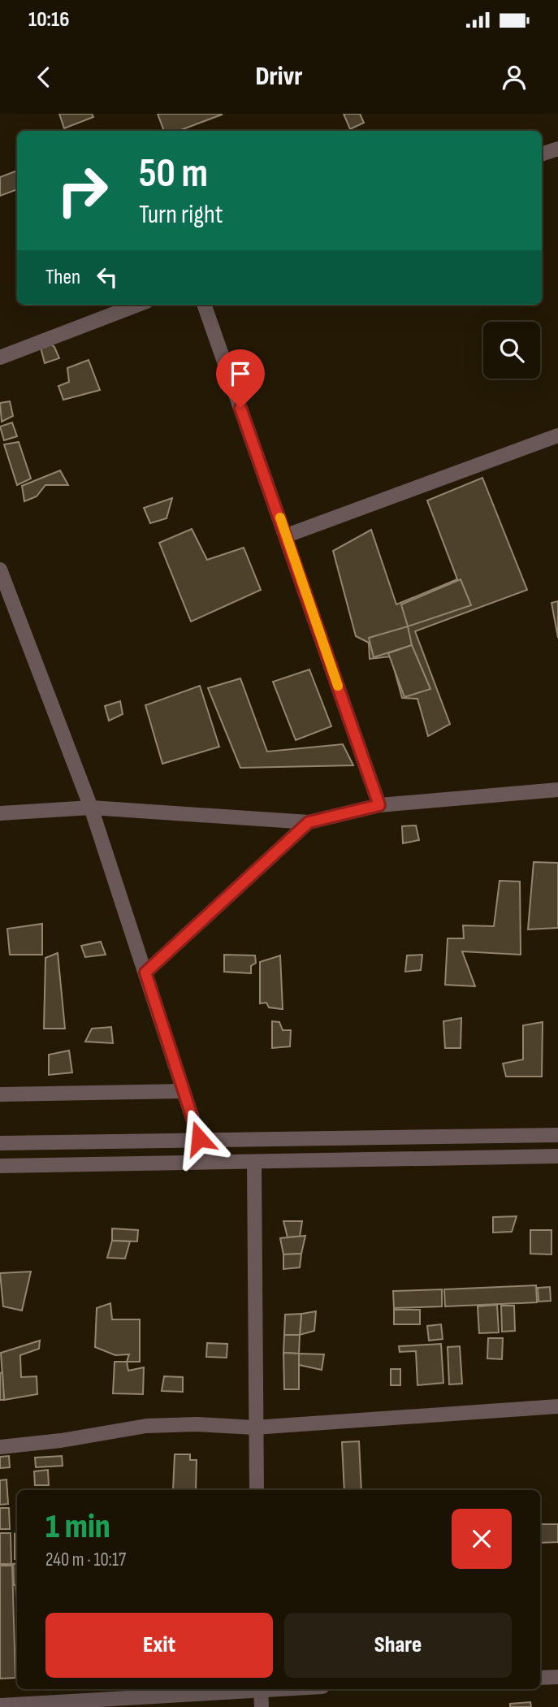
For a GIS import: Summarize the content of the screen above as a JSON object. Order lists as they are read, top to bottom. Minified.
{"page":{"status":"10:16","header":"Drivr","turn":["50 m","Turn right"],"then":"Then","heading":["1 min","240 m · 10:17"],"buttons":["Exit","Share"]}}
